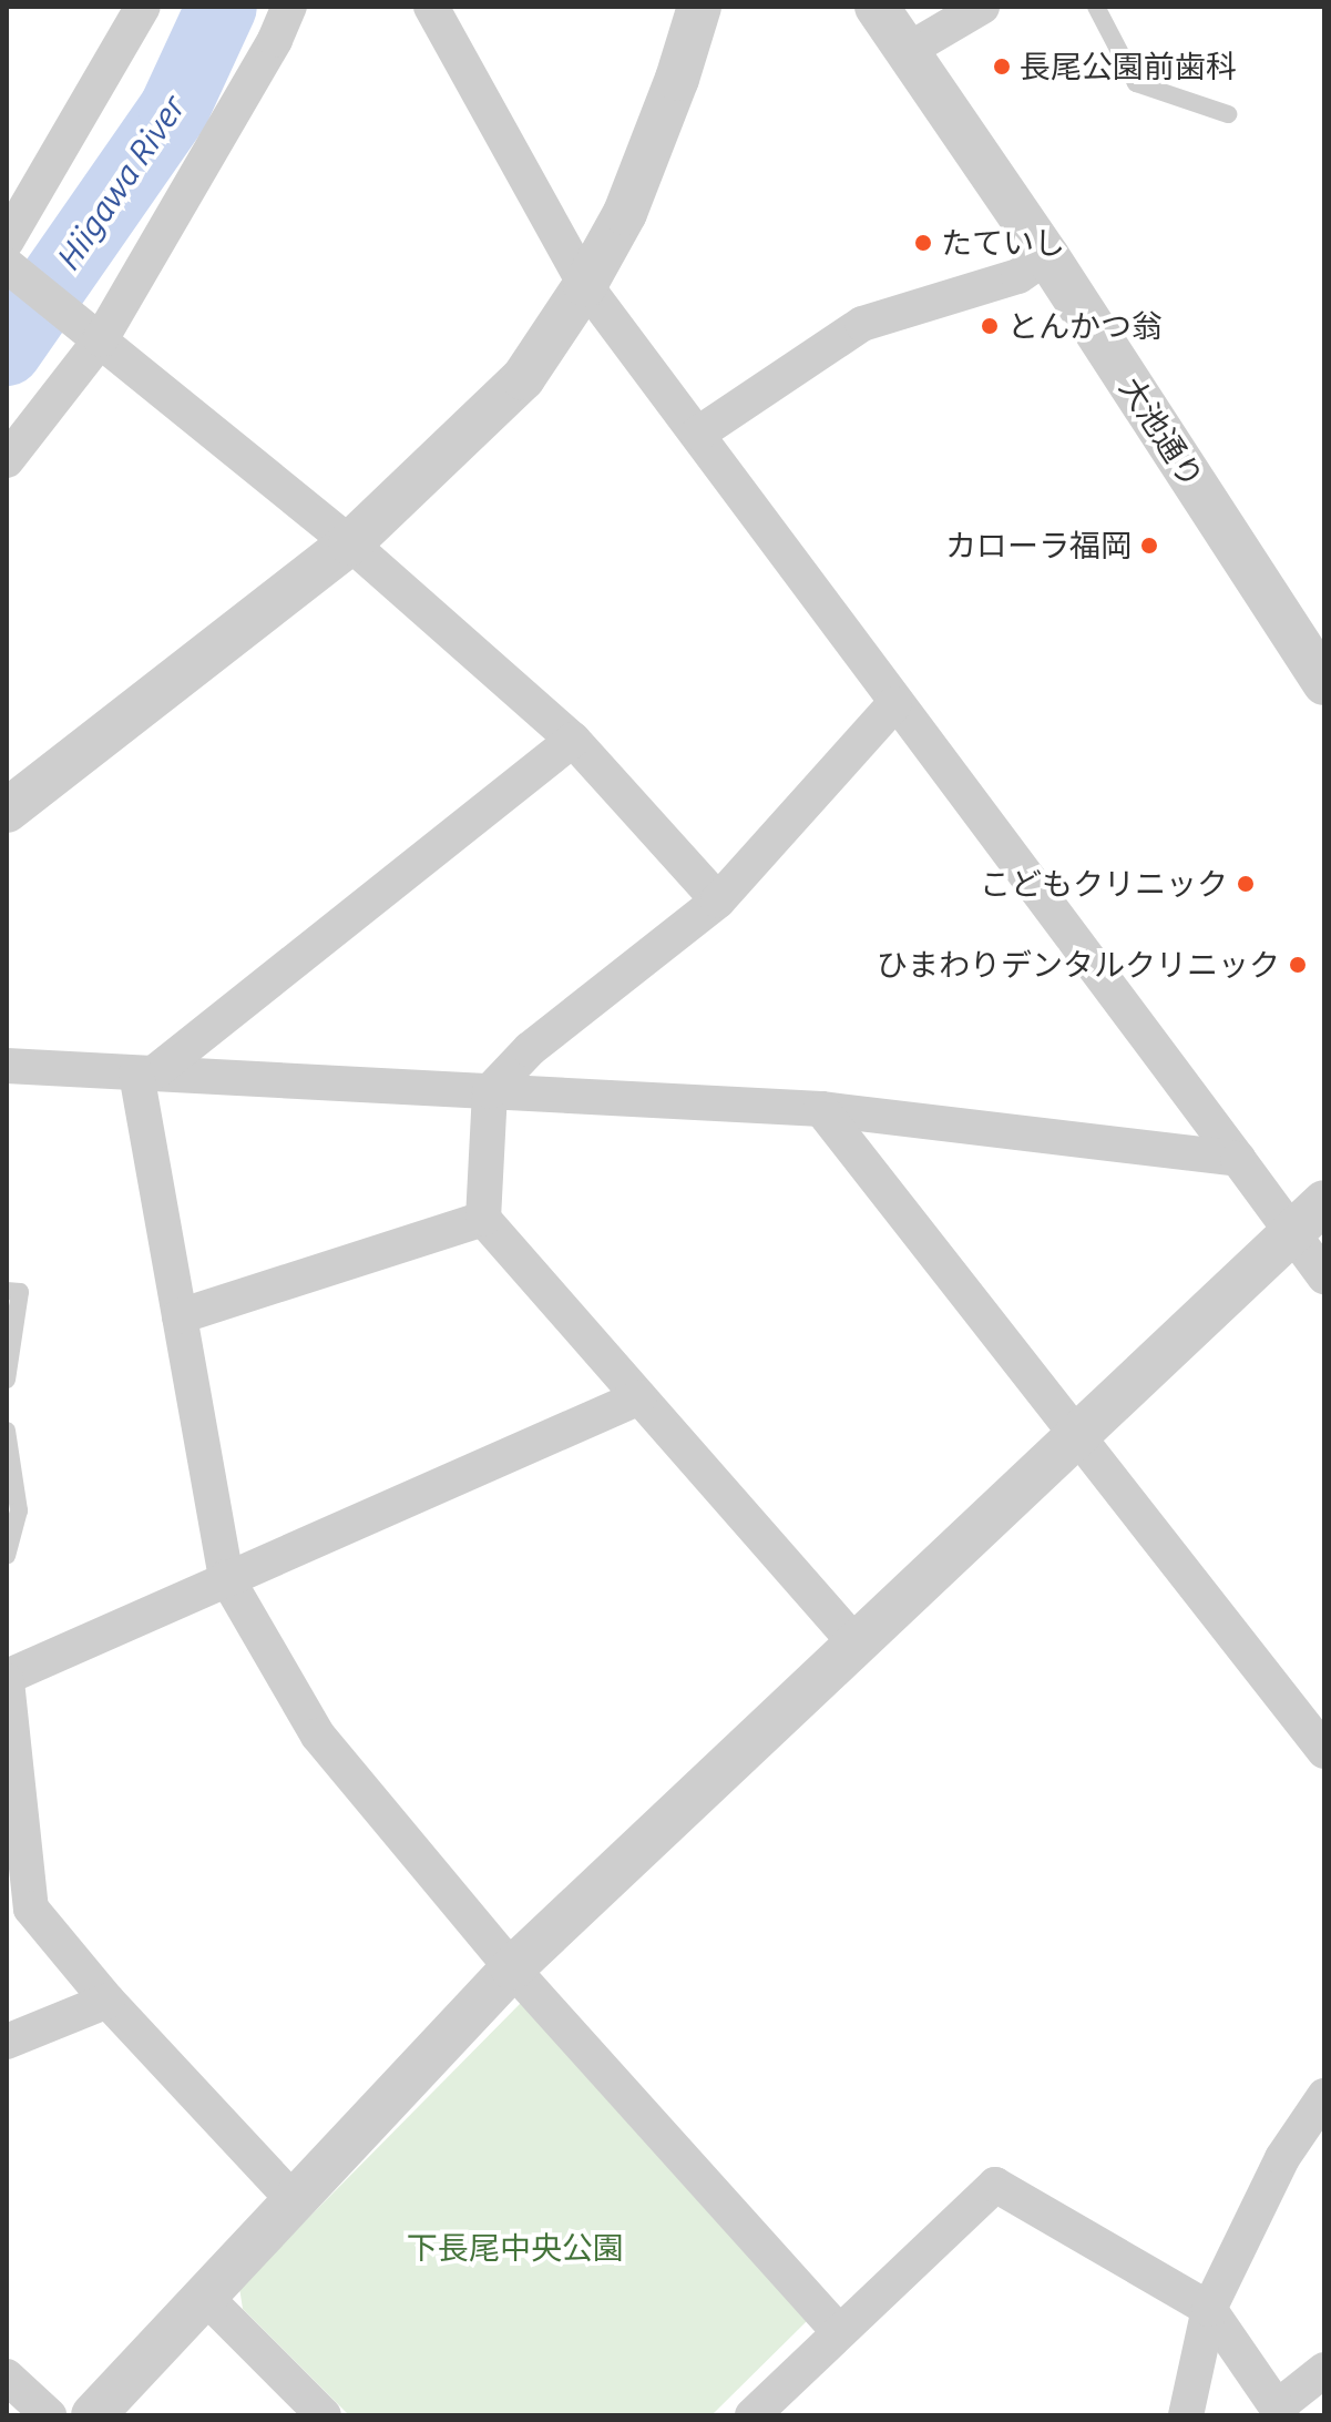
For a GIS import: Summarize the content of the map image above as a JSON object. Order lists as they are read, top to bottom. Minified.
{"streets":{"street":["大池通り"]},"water":["Hiigawa River"],"parks":["下長尾中央公園"],"places":["長尾公園前歯科","たていし","とんかつ翁","カローラ福岡","こどもクリニック","ひまわりデンタルクリニック"]}
